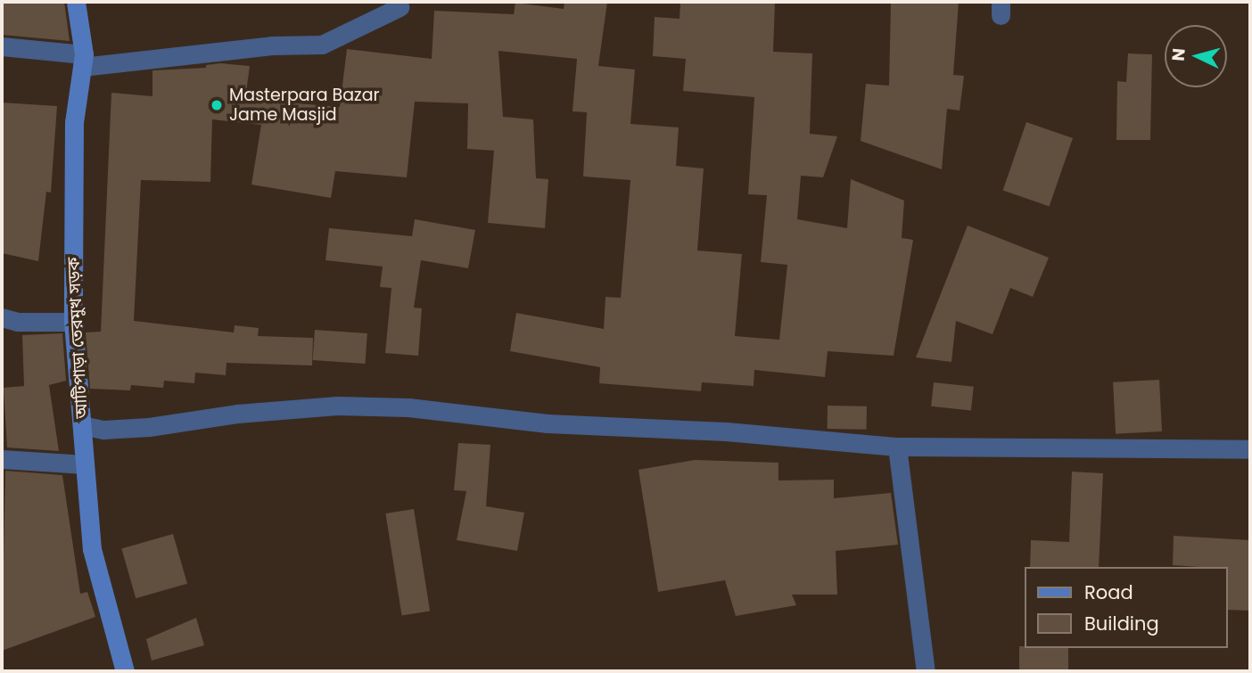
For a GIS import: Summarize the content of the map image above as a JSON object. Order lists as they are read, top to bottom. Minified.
{"streets":{"main road":["আটিপাড়া তেরমুখ সড়ক"]},"places":["Masterpara Bazar Jame Masjid"],"legend":["Road","Building"],"north":"left"}
